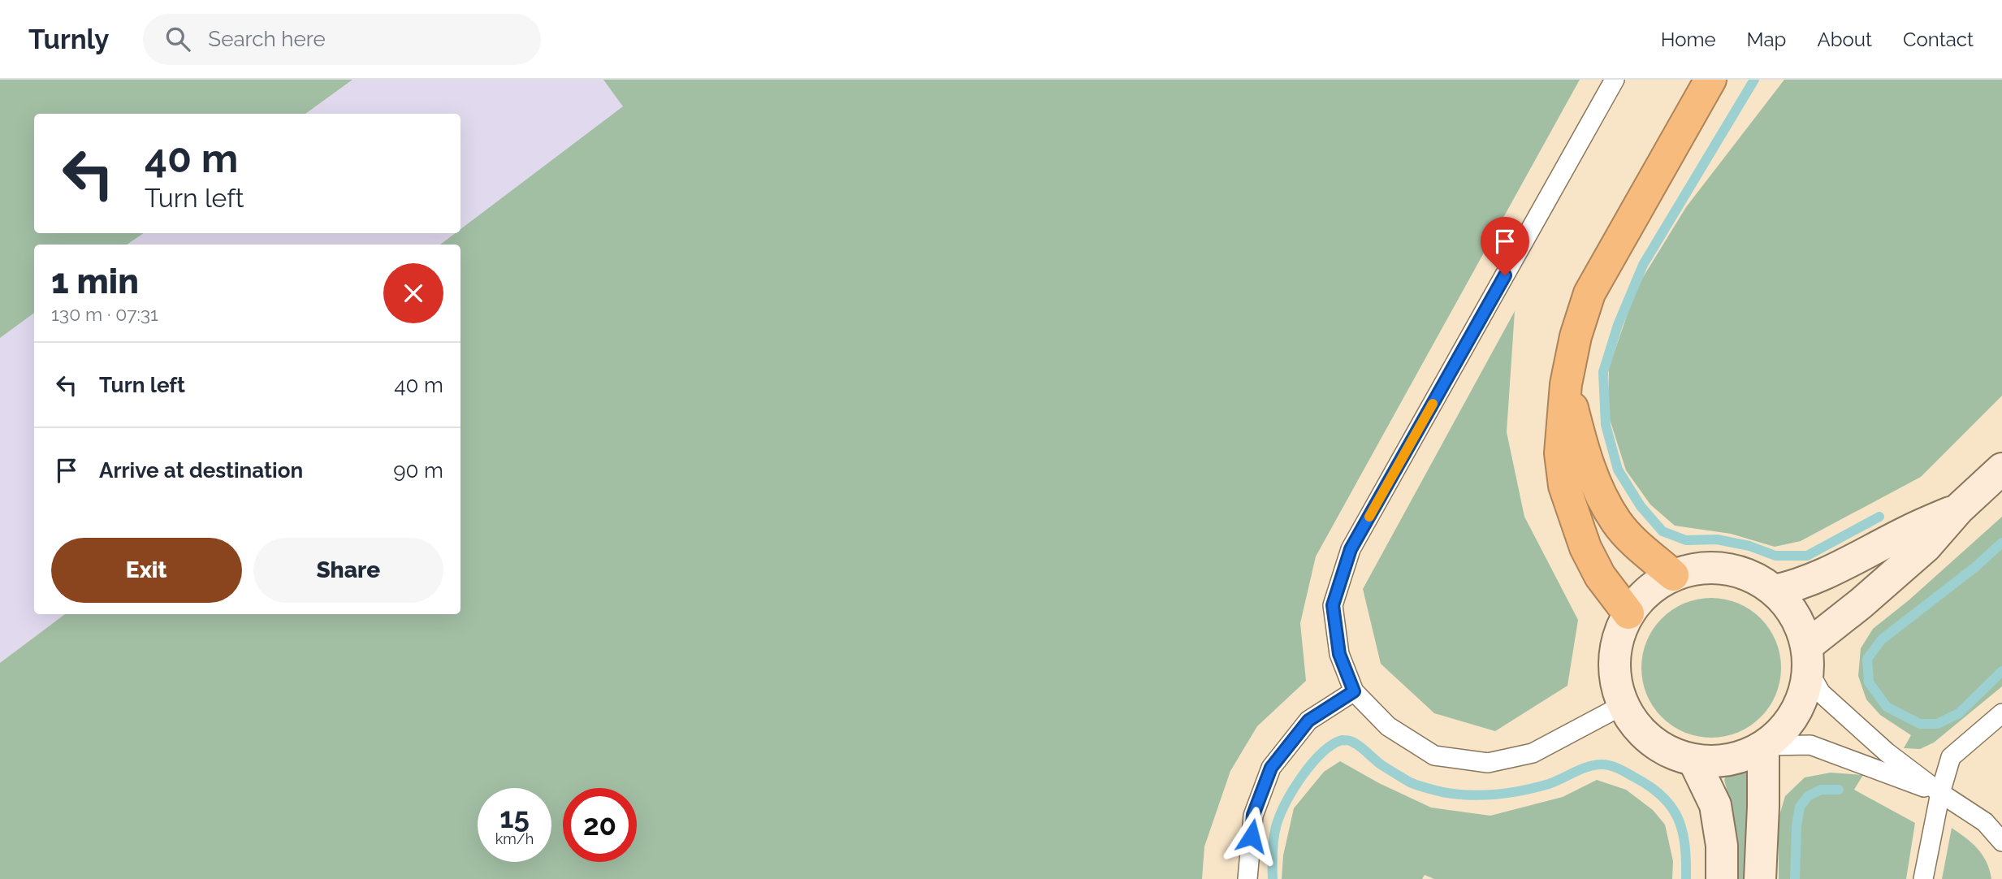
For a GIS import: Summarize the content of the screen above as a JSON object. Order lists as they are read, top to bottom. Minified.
{"page":{"header":"Turnly","search":"Search here","nav":["Home","Map","About","Contact"],"turn":["40 m","Turn left"],"heading":["1 min","130 m · 07:31"],"list":[{"name":"Turn left","value":"40 m"},{"name":"Arrive at destination","value":"90 m"}],"buttons":["Exit","Share"],"speed":"15 km/h","limit":"20"}}
